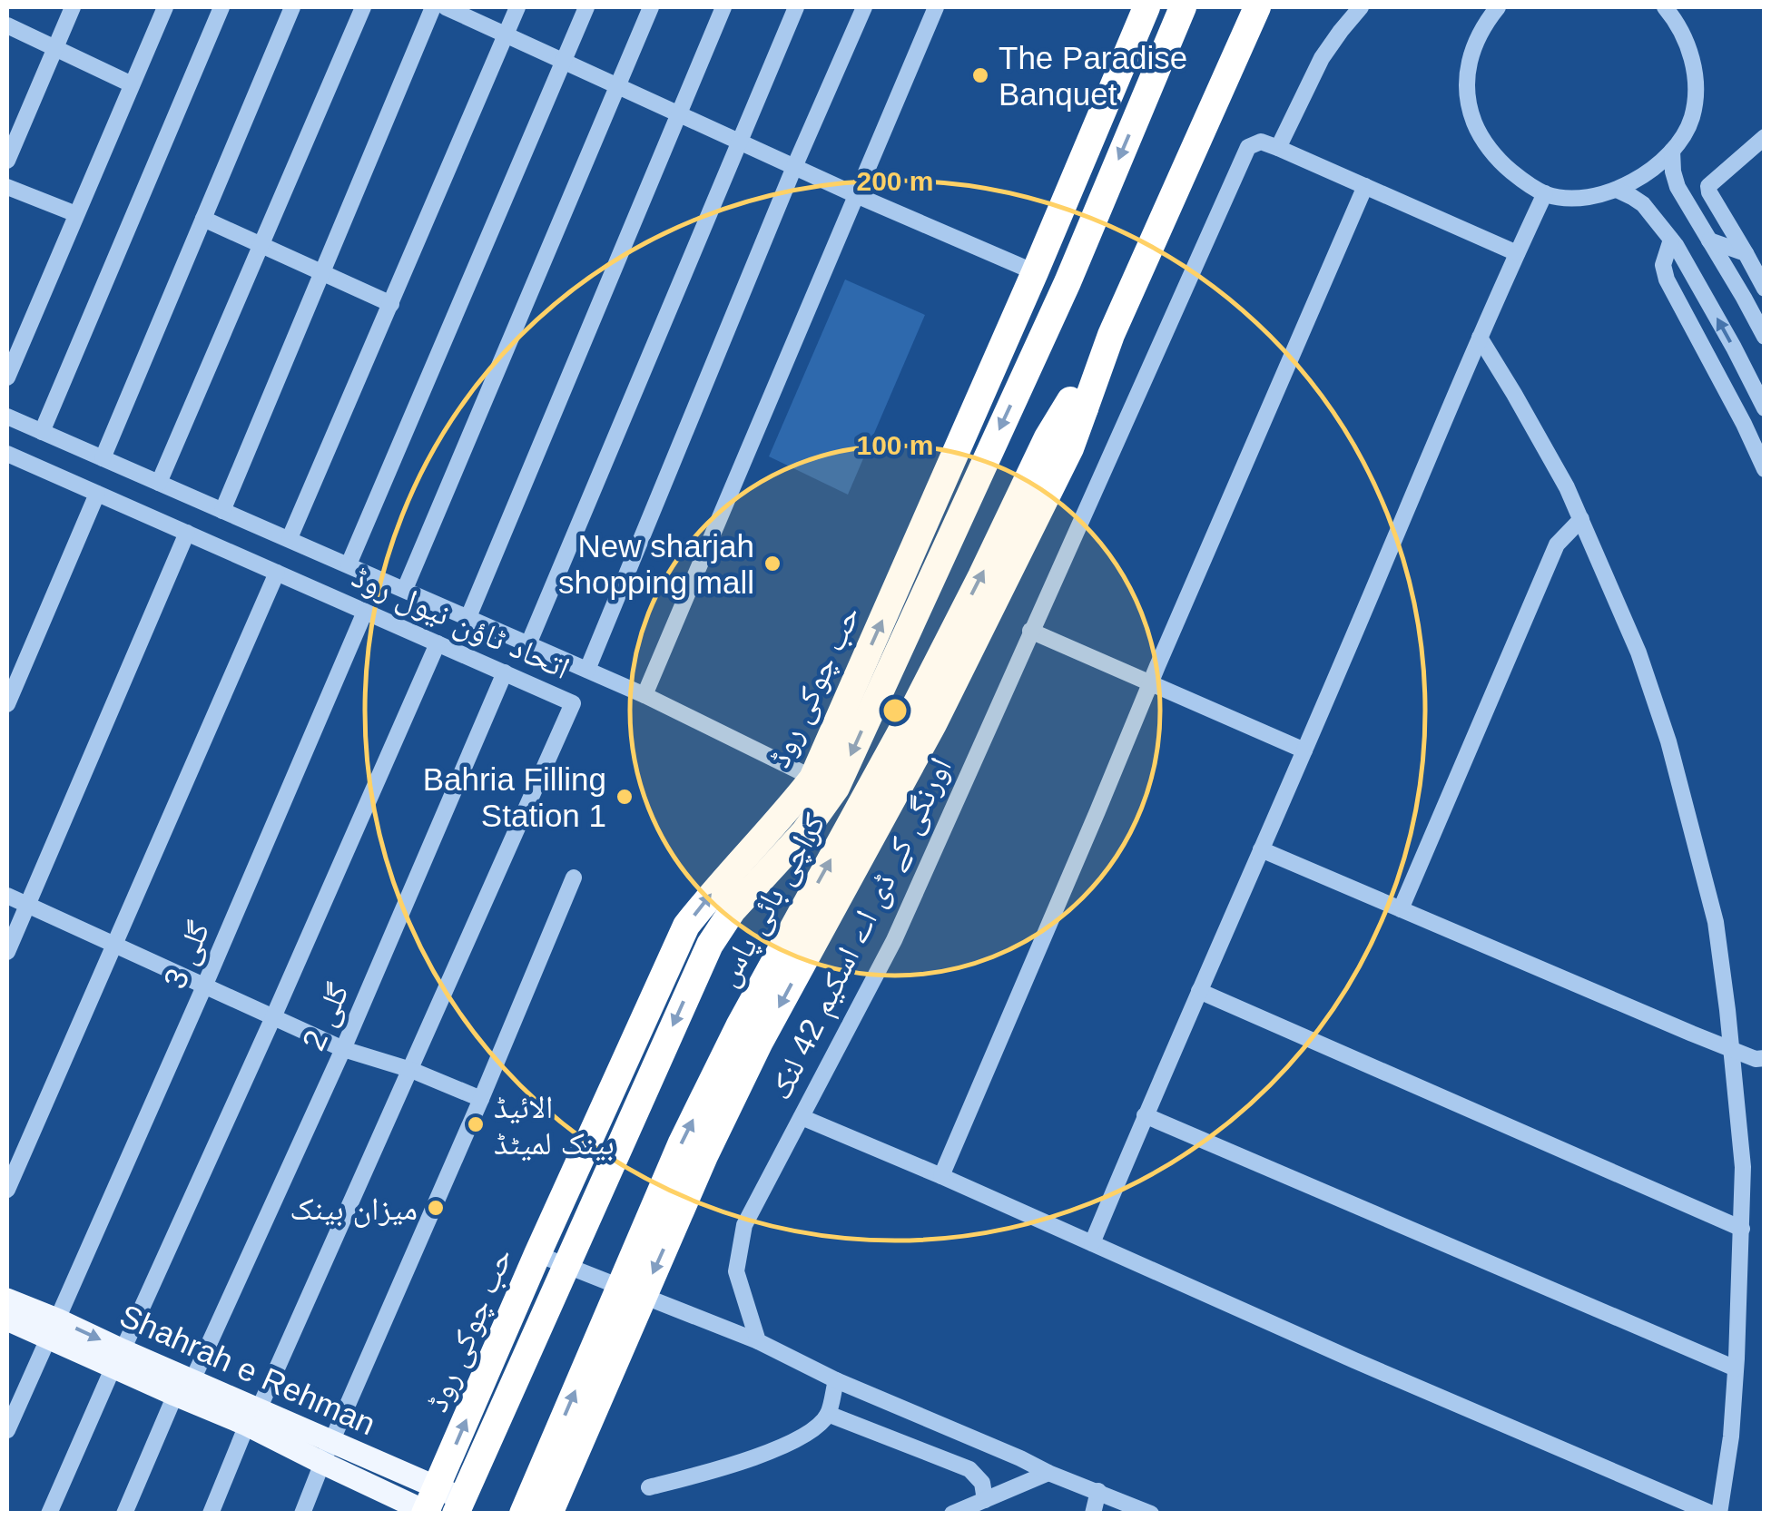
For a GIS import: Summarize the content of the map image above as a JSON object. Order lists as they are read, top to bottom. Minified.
{"streets":{"highway":["حب چوکی روڈ","کراچی بائی پاس"],"main road":["Shahrah e Rehman"],"street":["اتحاد ٹاؤن نیول روڈ","اورنگی کے ڈی اے اسکیم 42 لنک","گلی 3","گلی 2"]},"crossings":[["اتحاد ٹاؤن نیول روڈ","گلی 3"],["اتحاد ٹاؤن نیول روڈ","گلی 2"],["حب چوکی روڈ","Shahrah e Rehman"],["گلی 3","Shahrah e Rehman"],["گلی 2","Shahrah e Rehman"]],"places":["The Paradise Banquet","New sharjah shopping mall","Bahria Filling Station 1","الائیڈ بینک لمیٹڈ","میزان بینک"],"rings":["200 m","100 m"]}
